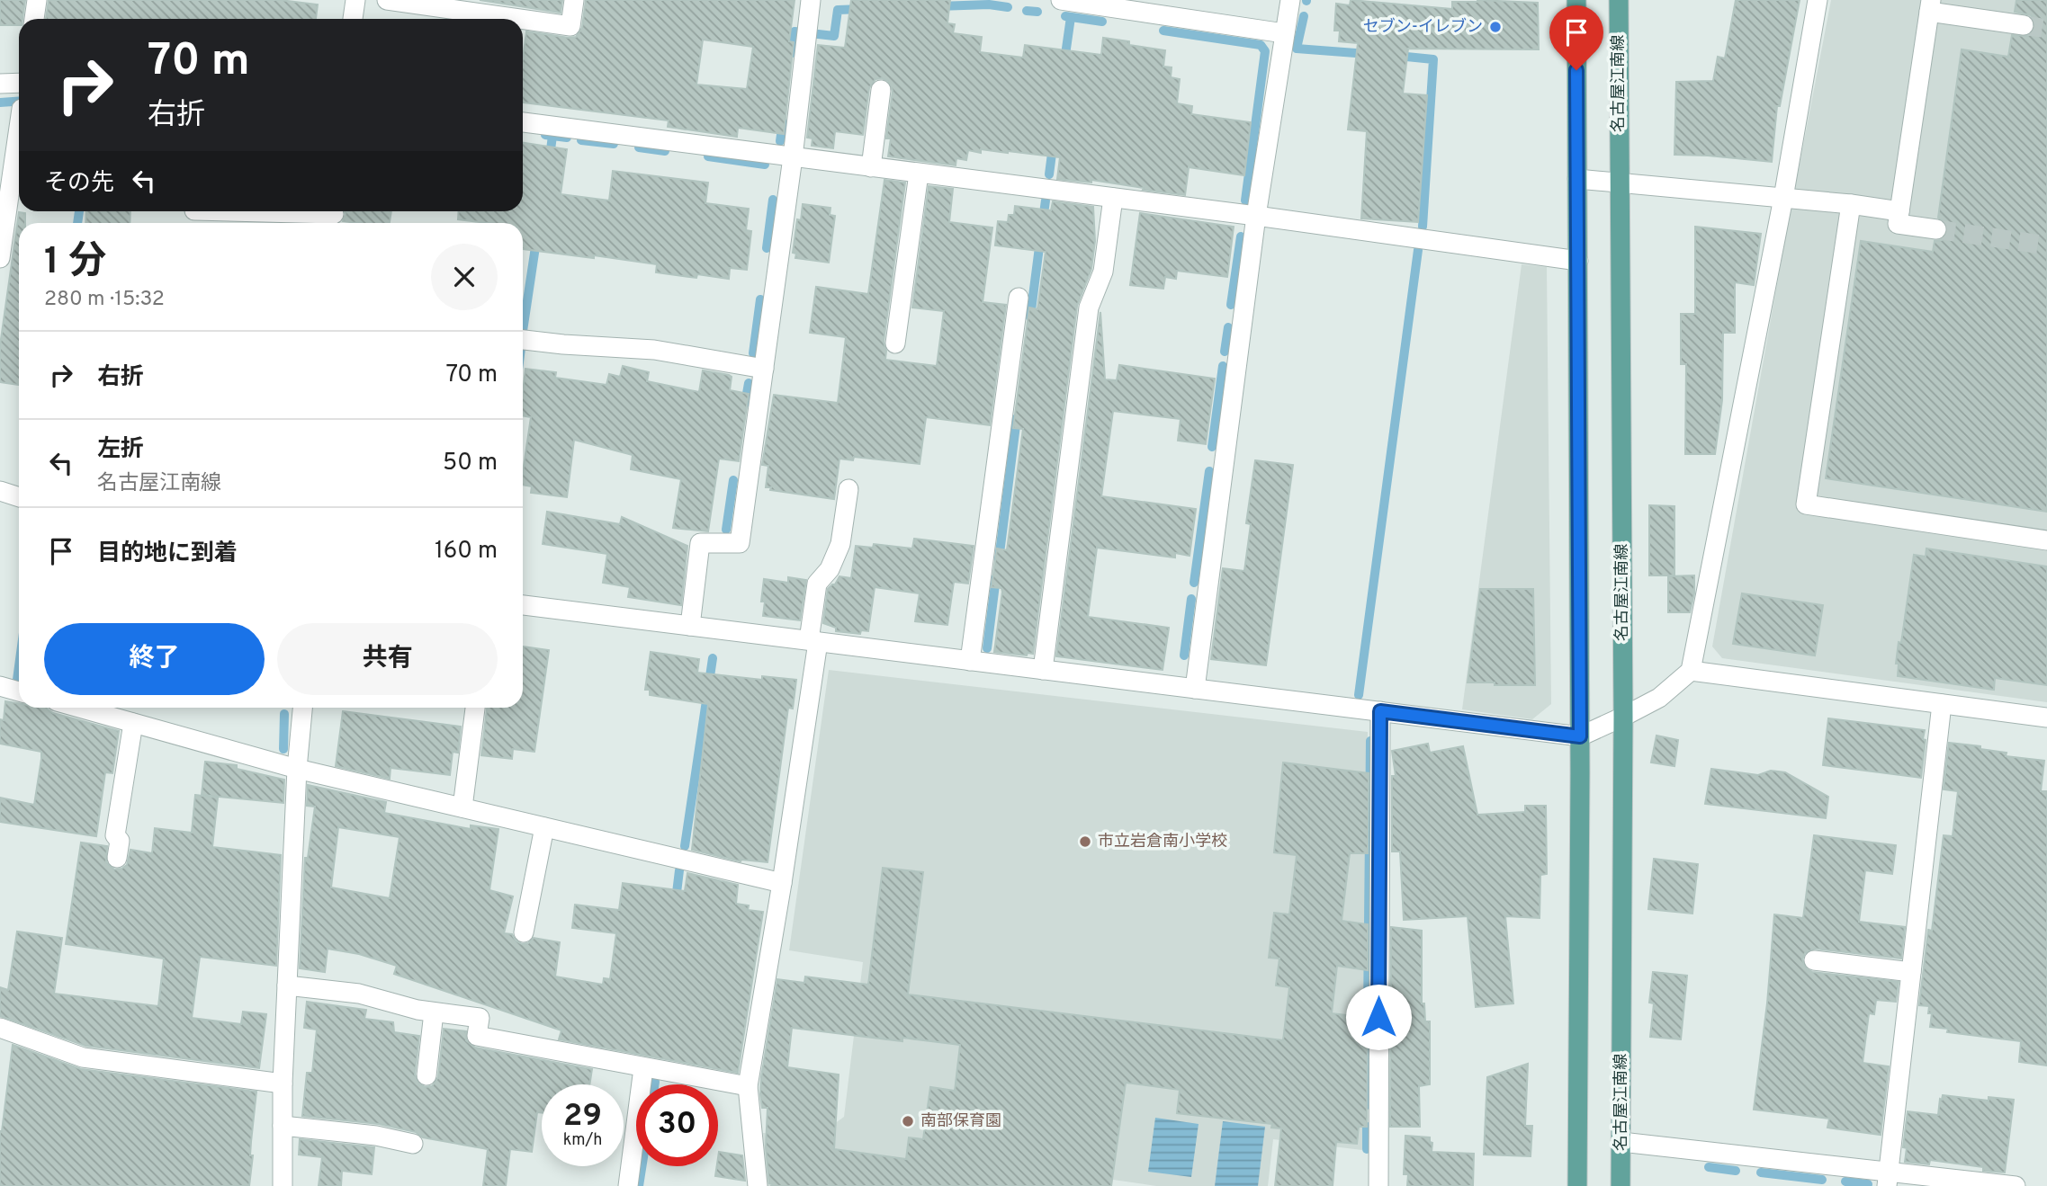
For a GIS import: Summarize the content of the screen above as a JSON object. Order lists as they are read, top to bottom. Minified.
{"streets":{"main road":["名古屋江南線"]},"places":["セブン-イレブン","市立岩倉南小学校","南部保育園"],"page":{"turn":["70 m","右折"],"then":"その先","heading":["1 分","280 m · 15:32"],"list":[{"name":"右折","value":"70 m"},{"name":"左折","note":"名古屋江南線","value":"50 m"},{"name":"目的地に到着","value":"160 m"}],"buttons":["終了","共有"],"speed":"29 km/h","limit":"30"}}
